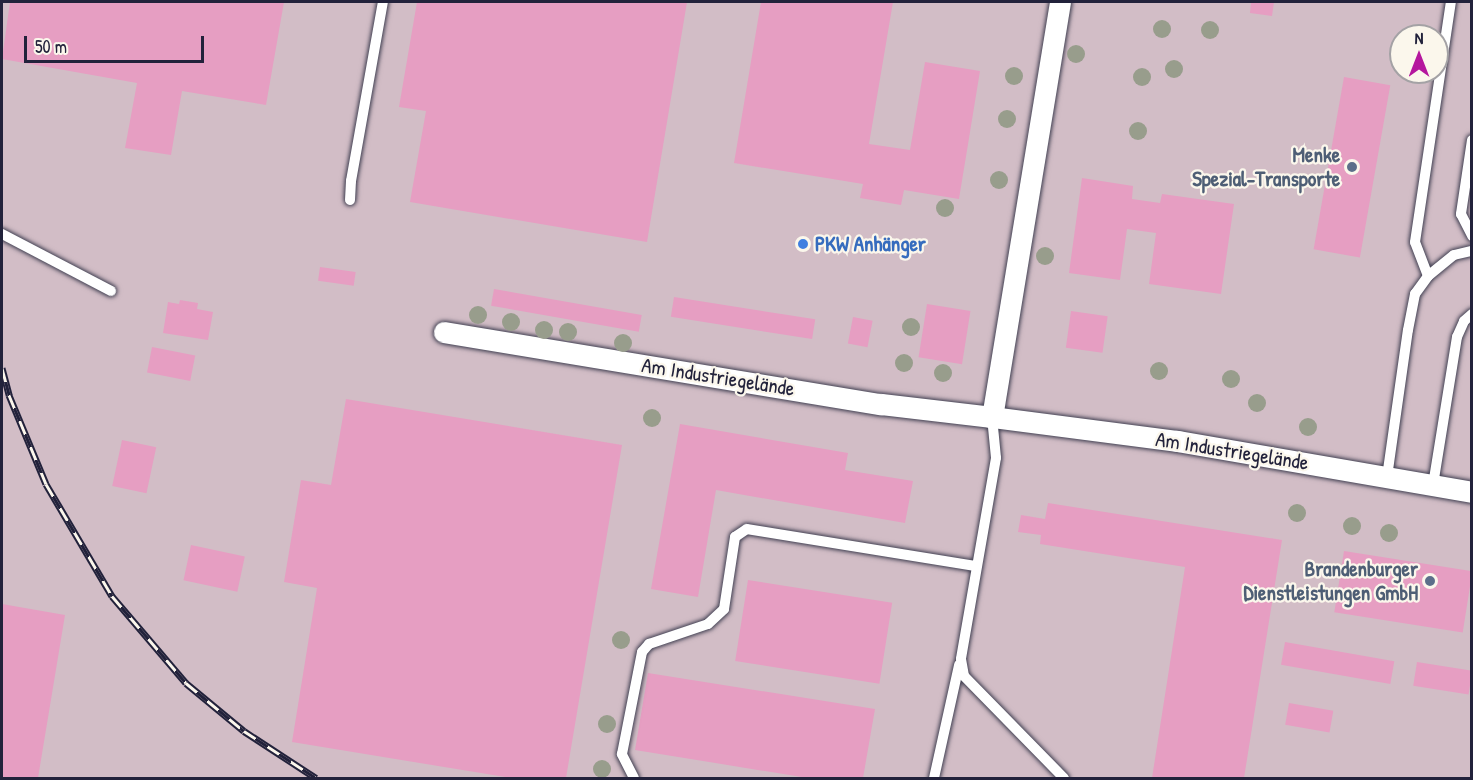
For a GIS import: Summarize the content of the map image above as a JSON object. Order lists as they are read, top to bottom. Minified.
{"streets":{"street":["Am Industriegelände"]},"places":["Menke Spezial-Transporte","PKW Anhänger","Brandenburger Dienstleistungen GmbH"],"scale_bar":"50 m","north":"top"}
